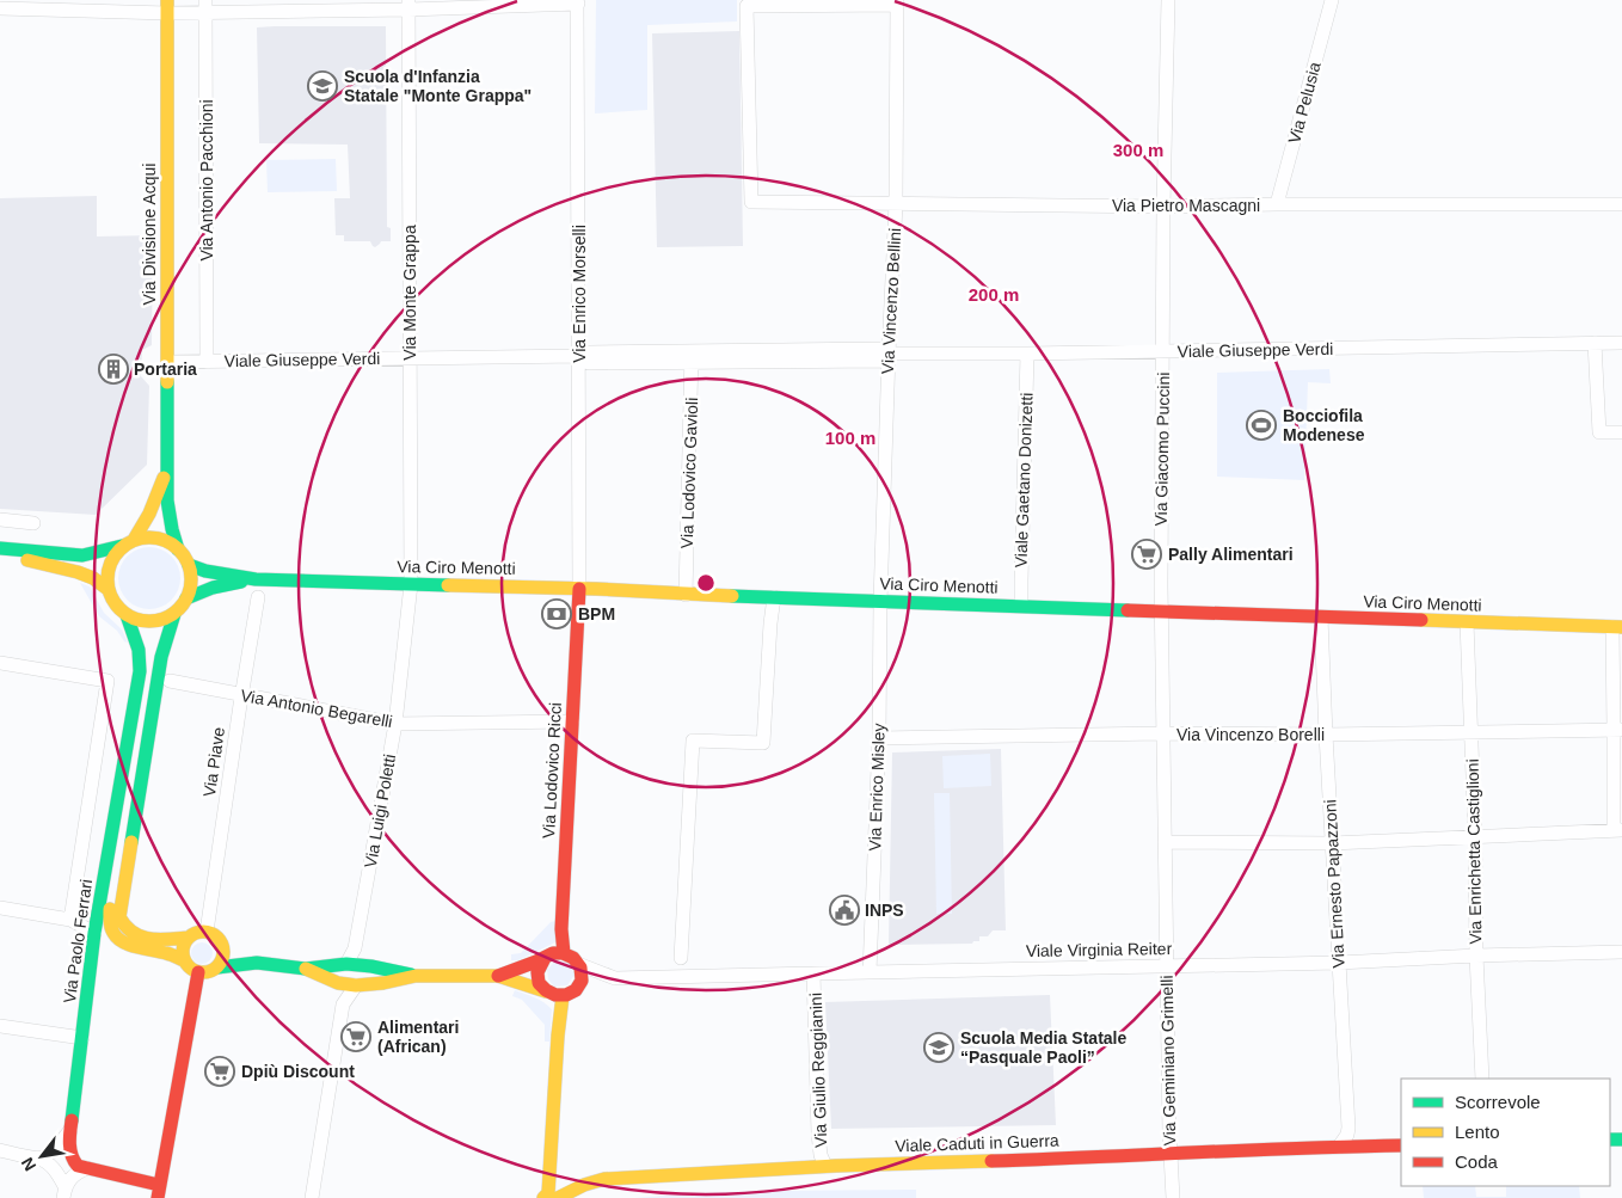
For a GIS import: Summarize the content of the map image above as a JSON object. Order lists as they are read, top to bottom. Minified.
{"streets":{"street":["Via Pelusia","Via Antonio Pacchioni","Via Pietro Mascagni","Via Divisione Acqui","Via Monte Grappa","Via Enrico Morselli","Via Vincenzo Bellini","Viale Giuseppe Verdi","Via Giacomo Puccini","Via Lodovico Gavioli","Viale Gaetano Donizetti","Via Ciro Menotti","Via Antonio Begarelli","Via Vincenzo Borelli","Via Piave","Via Lodovico Ricci","Via Enrico Misley","Via Luigi Poletti","Via Enrichetta Castiglioni","Via Ernesto Papazzoni","Via Paolo Ferrari","Viale Virginia Reiter","Via Geminiano Grimelli","Via Giulio Reggianini","Viale Caduti in Guerra"]},"crossings":[["Via Pelusia","Via Pietro Mascagni"],["Via Antonio Pacchioni","Viale Giuseppe Verdi"],["Via Pietro Mascagni","Via Vincenzo Bellini"],["Via Pietro Mascagni","Via Giacomo Puccini"],["Via Divisione Acqui","Viale Giuseppe Verdi"],["Via Divisione Acqui","Via Ciro Menotti"],["Via Divisione Acqui","Via Paolo Ferrari"],["Via Monte Grappa","Viale Giuseppe Verdi"],["Via Monte Grappa","Via Ciro Menotti"],["Via Monte Grappa","Via Luigi Poletti"],["Via Enrico Morselli","Viale Giuseppe Verdi"],["Via Enrico Morselli","Via Ciro Menotti"],["Via Enrico Morselli","Via Lodovico Ricci"],["Via Vincenzo Bellini","Viale Giuseppe Verdi"],["Via Vincenzo Bellini","Via Ciro Menotti"],["Via Vincenzo Bellini","Via Enrico Misley"],["Viale Giuseppe Verdi","Via Giacomo Puccini"],["Viale Giuseppe Verdi","Via Lodovico Gavioli"],["Viale Giuseppe Verdi","Viale Gaetano Donizetti"],["Via Giacomo Puccini","Via Ciro Menotti"],["Via Giacomo Puccini","Via Vincenzo Borelli"],["Via Giacomo Puccini","Via Geminiano Grimelli"],["Via Lodovico Gavioli","Via Ciro Menotti"],["Viale Gaetano Donizetti","Via Ciro Menotti"],["Via Ciro Menotti","Via Lodovico Ricci"],["Via Ciro Menotti","Via Enrico Misley"],["Via Ciro Menotti","Via Luigi Poletti"],["Via Ciro Menotti","Via Enrichetta Castiglioni"],["Via Ciro Menotti","Via Ernesto Papazzoni"],["Via Ciro Menotti","Via Paolo Ferrari"],["Via Antonio Begarelli","Via Piave"],["Via Antonio Begarelli","Via Lodovico Ricci"],["Via Antonio Begarelli","Via Luigi Poletti"],["Via Vincenzo Borelli","Via Enrico Misley"],["Via Vincenzo Borelli","Via Enrichetta Castiglioni"],["Via Vincenzo Borelli","Via Ernesto Papazzoni"],["Via Piave","Via Paolo Ferrari"],["Via Lodovico Ricci","Viale Virginia Reiter"],["Via Enrico Misley","Viale Virginia Reiter"],["Via Enrichetta Castiglioni","Viale Virginia Reiter"],["Via Ernesto Papazzoni","Viale Virginia Reiter"],["Via Ernesto Papazzoni","Viale Caduti in Guerra"],["Viale Virginia Reiter","Via Geminiano Grimelli"],["Viale Virginia Reiter","Via Giulio Reggianini"],["Via Geminiano Grimelli","Viale Caduti in Guerra"],["Via Giulio Reggianini","Viale Caduti in Guerra"]],"places":{"school or university":["Scuola d'Infanzia Statale \"Monte Grappa\"","Scuola Media Statale “Pasquale Paoli”"],"building":["Portaria"],"sports":["Bocciofila Modenese"],"supermarket":["Pally Alimentari","Alimentari (African)","Dpiù Discount"],"bank":["BPM"],"public building":["INPS"]},"legend":["Scorrevole","Lento","Coda"],"north":"bottom left","rings":["300 m","200 m","100 m"]}
